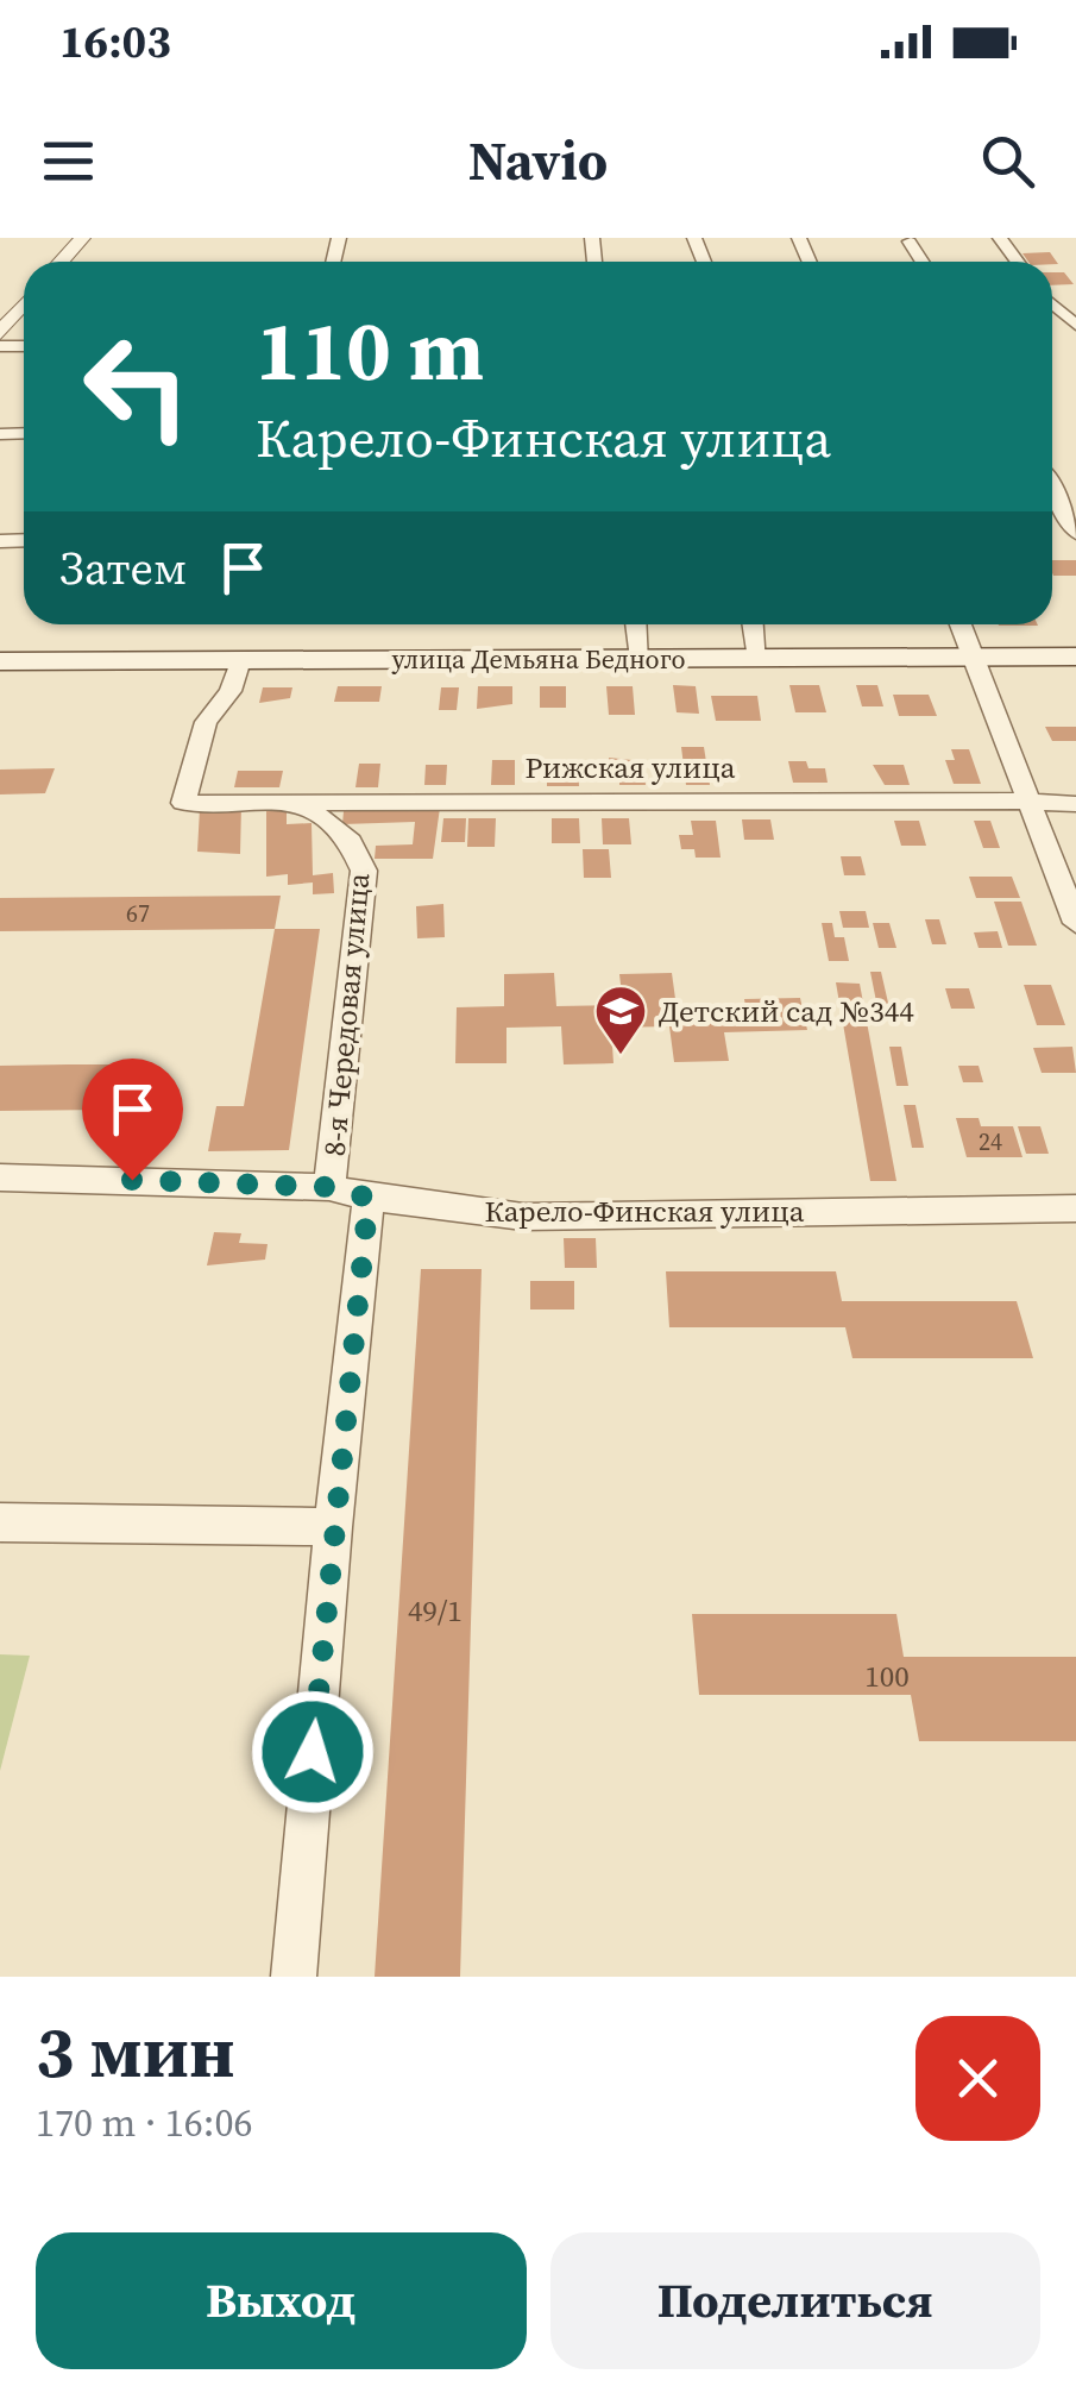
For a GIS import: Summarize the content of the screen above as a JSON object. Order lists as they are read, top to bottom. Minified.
{"streets":{"main road":["улица Демьяна Бедного"],"street":["Рижская улица","8-я Чередовая улица","Карело-Финская улица"]},"crossings":[["улица Демьяна Бедного","Рижская улица"],["Рижская улица","8-я Чередовая улица"],["8-я Чередовая улица","Карело-Финская улица"]],"places":{"school or university":["Детский сад №344"]},"house_numbers":["67","24","49/1","100"],"page":{"status":"16:03","header":"Navio","turn":["110 m","Карело-Финская улица"],"then":"Затем","heading":["3 мин","170 m · 16:06"],"buttons":["Выход","Поделиться"]}}
